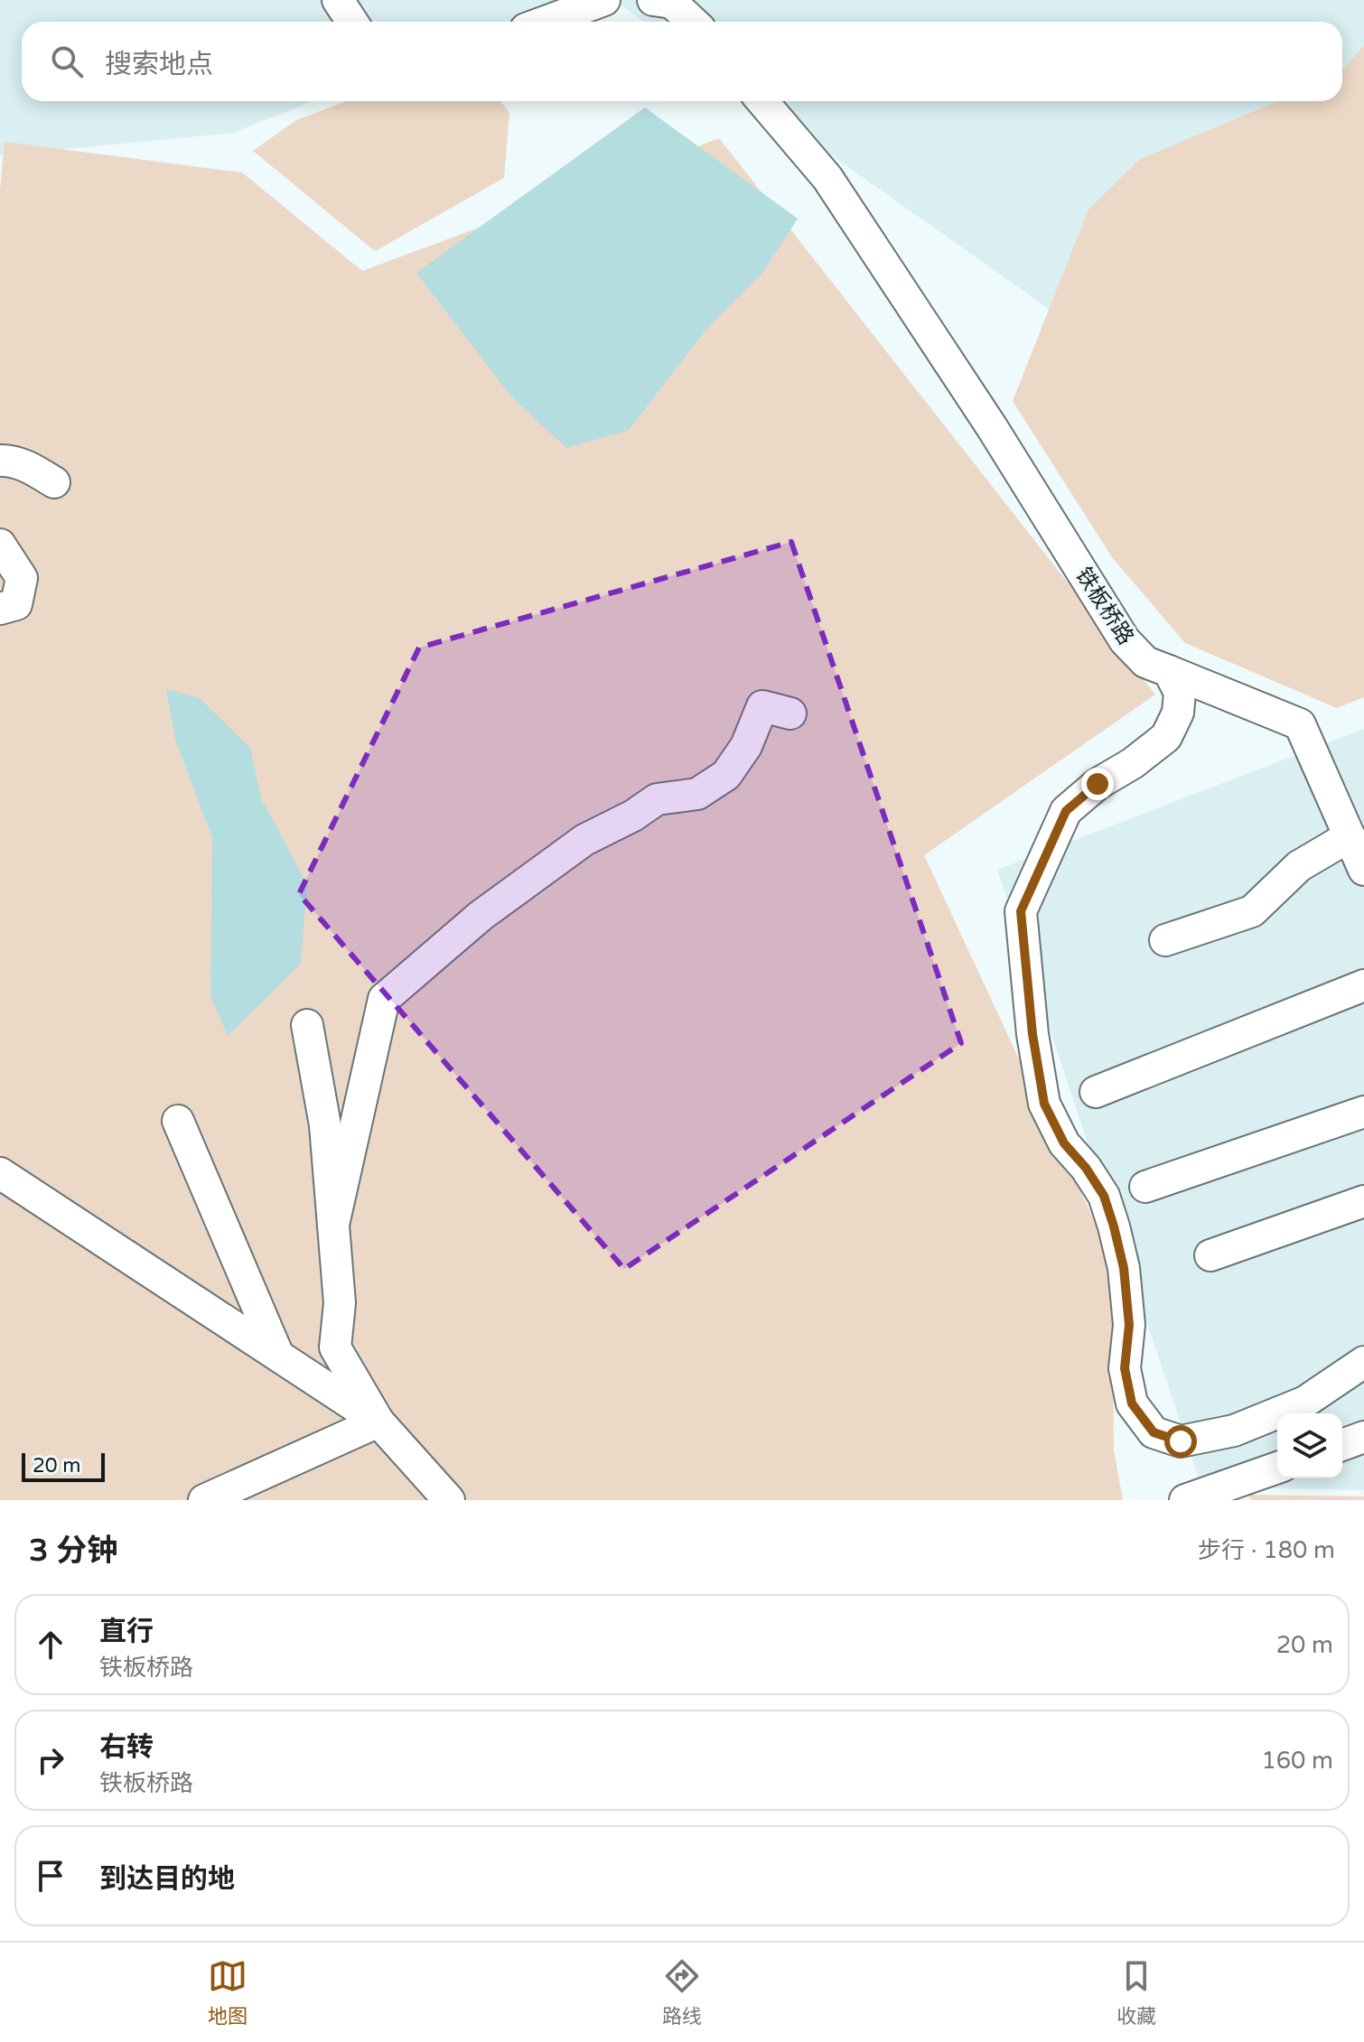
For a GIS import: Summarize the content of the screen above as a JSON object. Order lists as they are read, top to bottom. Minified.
{"streets":{"street":["铁板桥路"]},"scale_bar":"20 m","page":{"search":"搜索地点","scale":"20 m","heading":["3 分钟","步行 · 180 m"],"list":[["直行","铁板桥路","20 m"],["右转","铁板桥路","160 m"],"到达目的地"],"nav":["地图","路线","收藏"]}}
